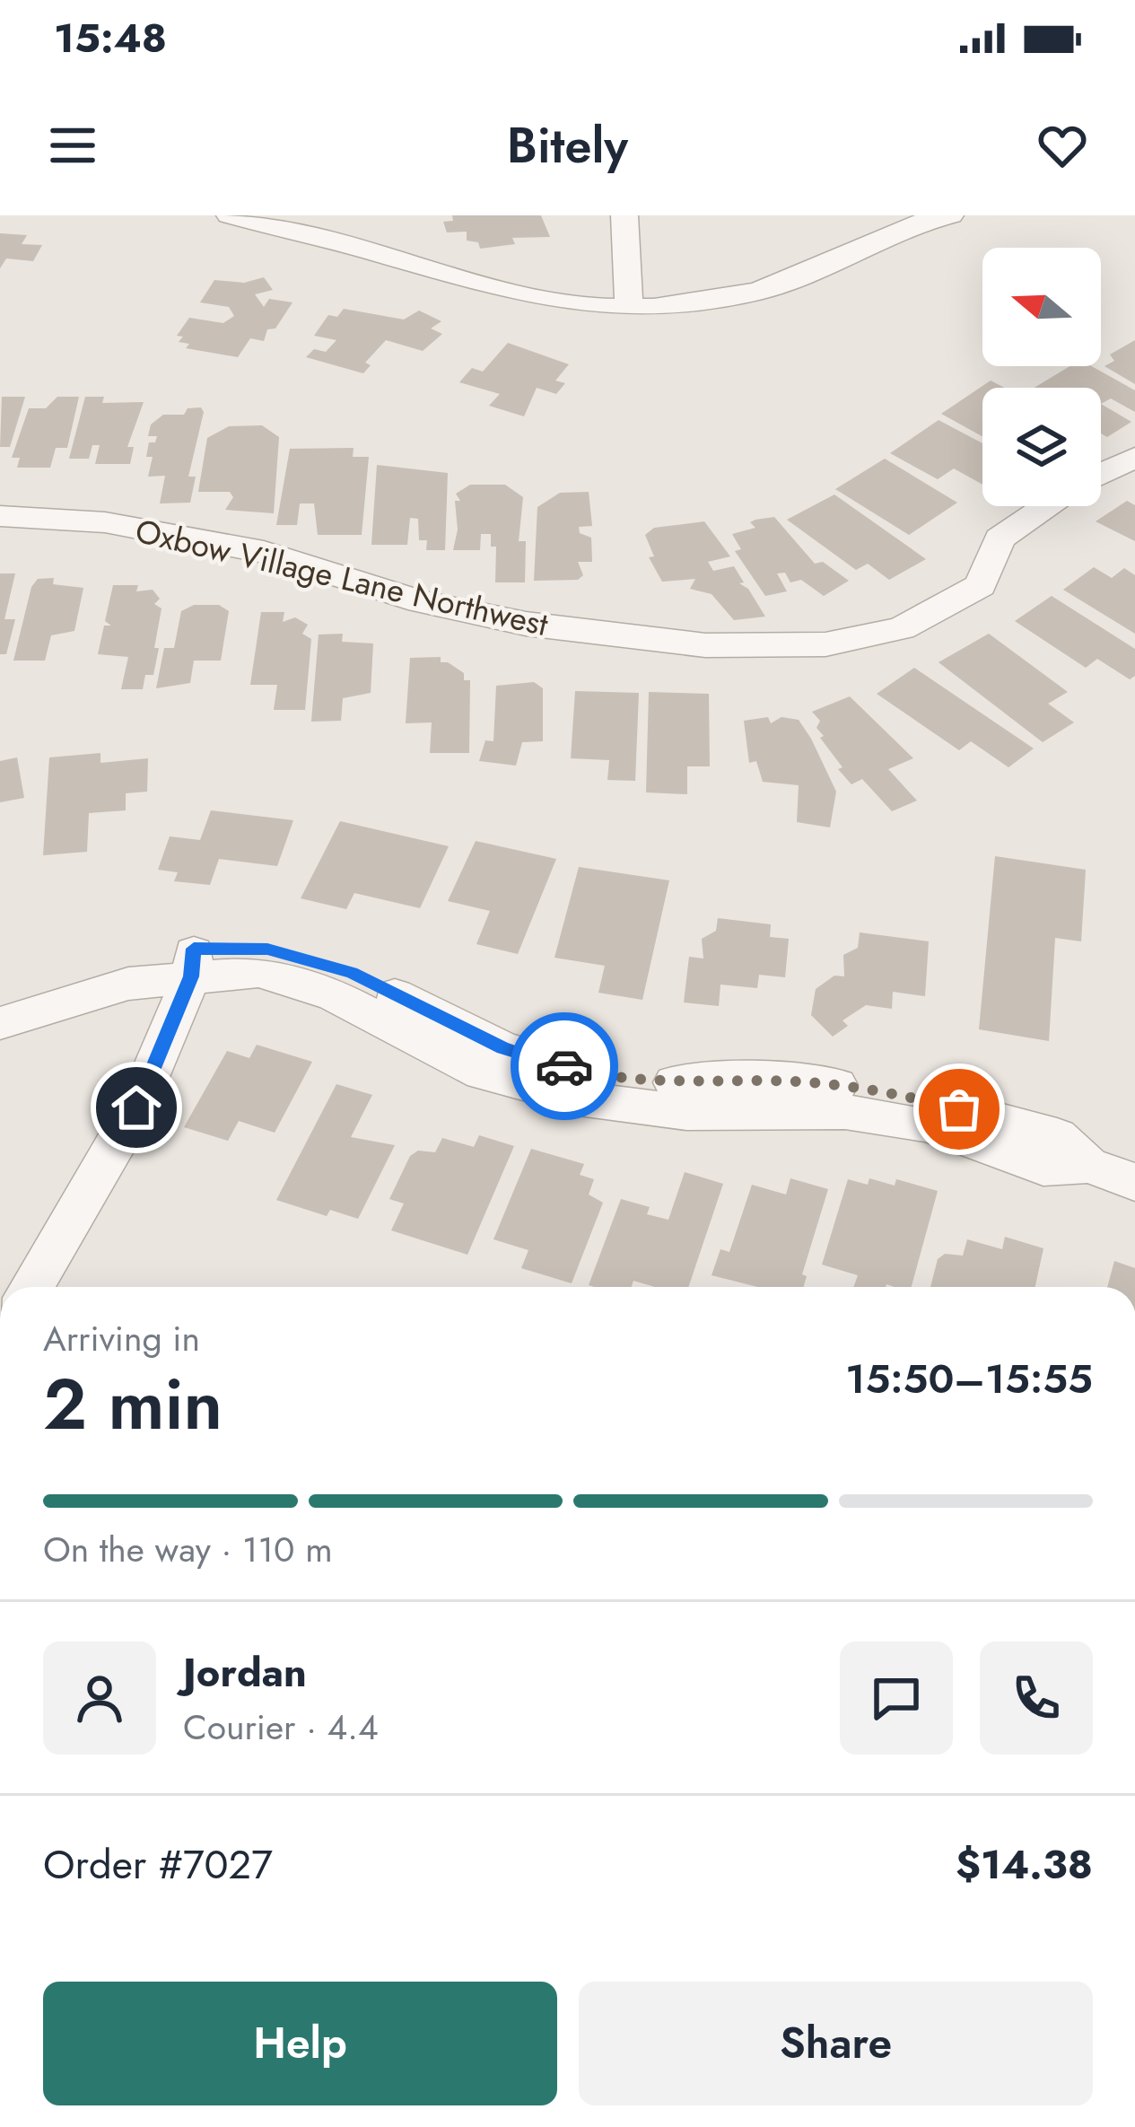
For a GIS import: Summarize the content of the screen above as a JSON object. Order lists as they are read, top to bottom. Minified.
{"streets":{"street":["Oxbow Village Lane Northwest"]},"north":"left","page":{"status":"15:48","header":"Bitely","heading":["2 min","Arriving in","15:50–15:55"],"panel":["Jordan","Courier · 4.4","Order #7027","$14.38"],"bar":"On the way · 110 m","buttons":["Help","Share"]}}
